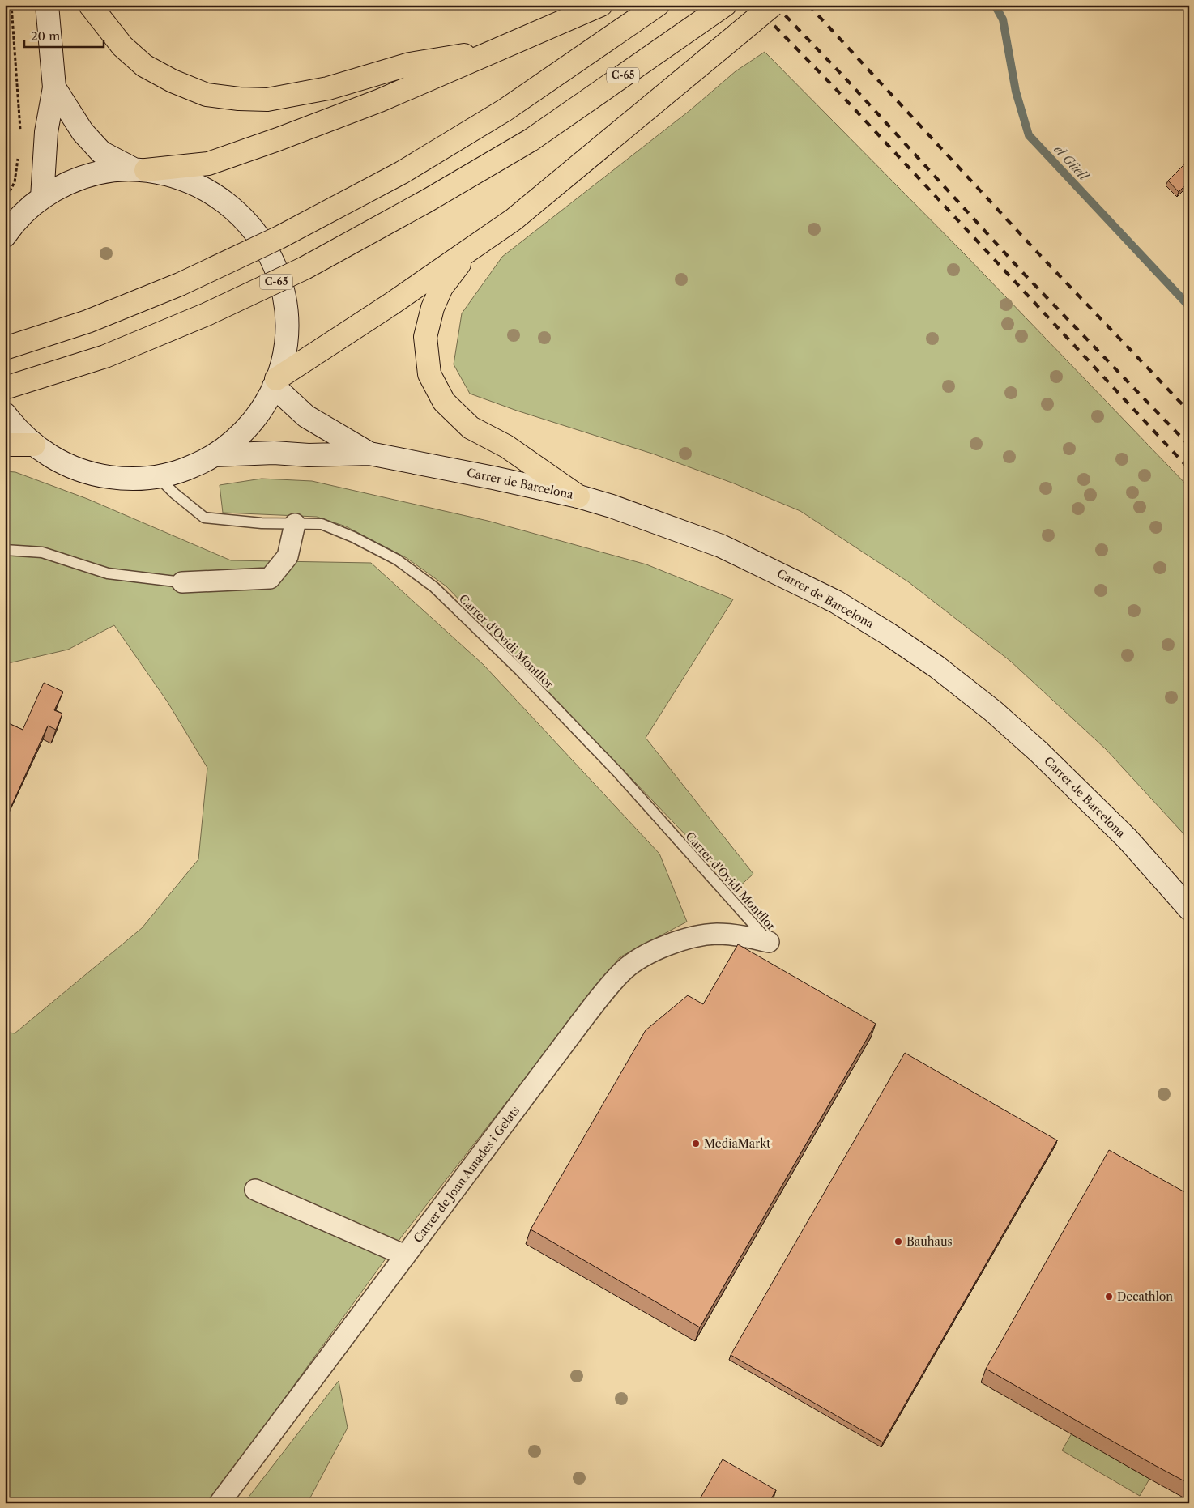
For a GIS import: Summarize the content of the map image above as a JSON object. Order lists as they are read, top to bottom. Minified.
{"streets":{"highway":["C-65"],"main road":["Carrer de Barcelona"],"street":["Carrer de Joan Amades i Gelats"],"lane":["Carrer d'Ovidi Montllor"]},"crossings":[["Carrer d'Ovidi Montllor","Carrer de Joan Amades i Gelats"]],"water":["el Güell"],"places":["MediaMarkt","Bauhaus","Decathlon"],"scale_bar":"20 m"}
